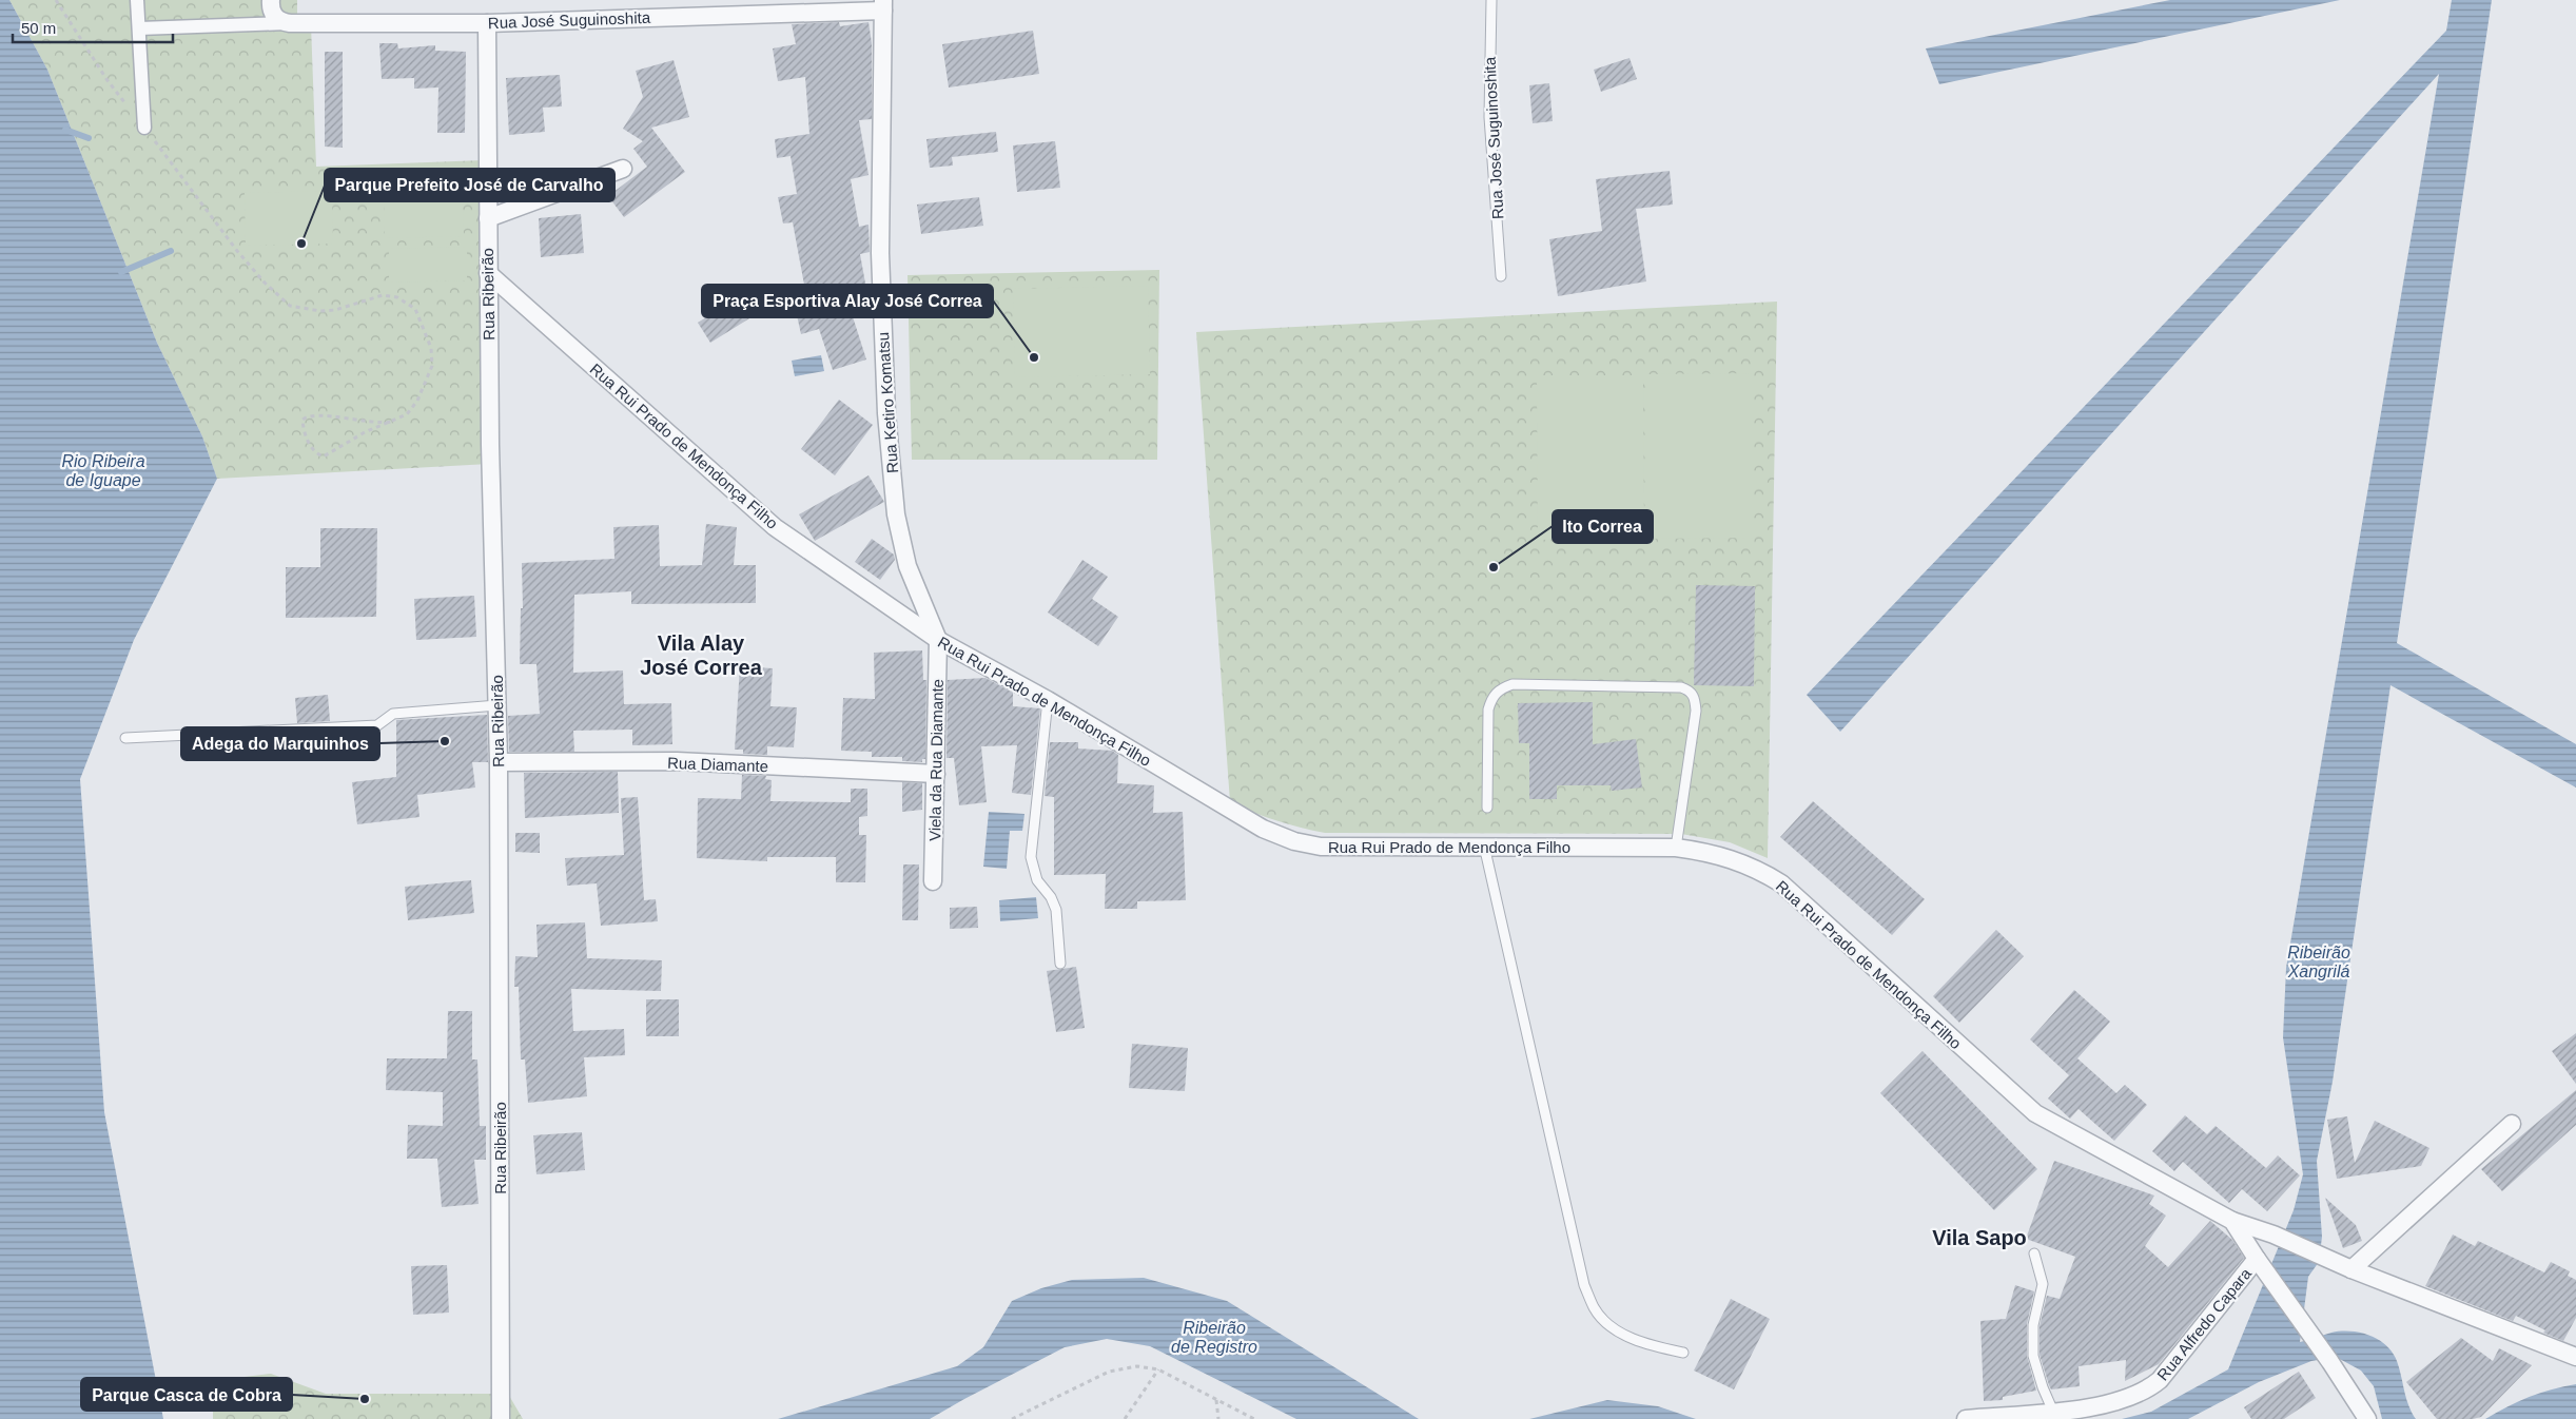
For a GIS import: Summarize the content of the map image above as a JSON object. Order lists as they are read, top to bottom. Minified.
{"streets":{"street":["Rua José Suguinoshita","Rua Ribeirão","Rua Ketiro Komatsu","Rua Rui Prado de Mendonça Filho","Viela da Rua Diamante","Rua Diamante","Rua Alfredo Capara"]},"crossings":[["Rua José Suguinoshita","Rua Ribeirão"],["Rua José Suguinoshita","Rua Ketiro Komatsu"],["Rua Ribeirão","Rua Rui Prado de Mendonça Filho"],["Rua Ribeirão","Rua Diamante"],["Rua Ketiro Komatsu","Rua Rui Prado de Mendonça Filho"],["Rua Ketiro Komatsu","Viela da Rua Diamante"],["Rua Rui Prado de Mendonça Filho","Viela da Rua Diamante"],["Rua Rui Prado de Mendonça Filho","Rua Alfredo Capara"],["Viela da Rua Diamante","Rua Diamante"]],"districts":["Vila Alay José Correa","Vila Sapo"],"water":["Rio Ribeira de Iguape","Ribeirão Xangrilá","Ribeirão de Registro"],"places":["Parque Prefeito José de Carvalho","Praça Esportiva Alay José Correa","Ito Correa","Adega do Marquinhos","Parque Casca de Cobra"],"scale_bar":"50 m"}
